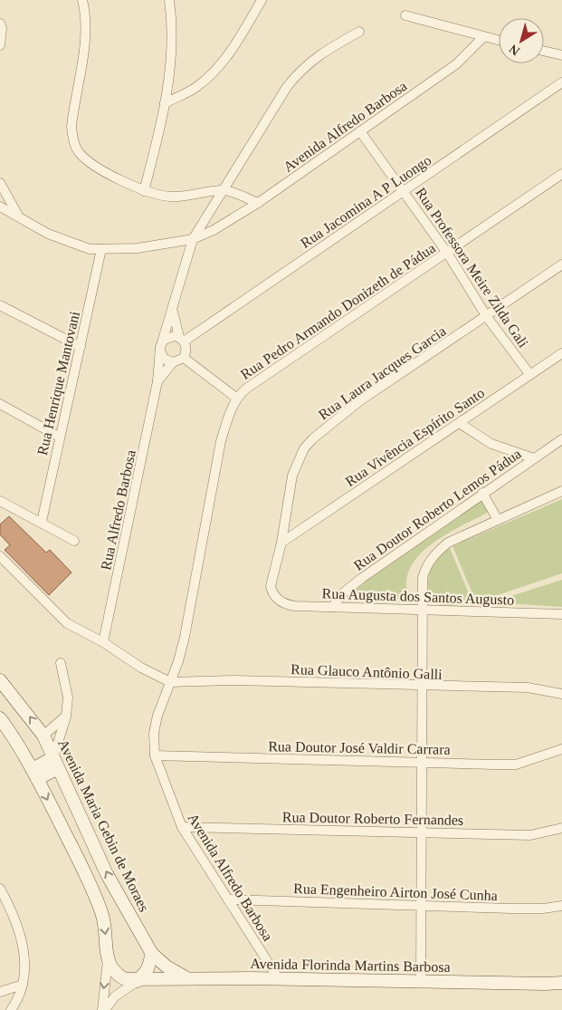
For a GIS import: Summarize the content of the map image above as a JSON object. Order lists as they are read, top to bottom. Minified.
{"streets":{"main road":["Avenida Maria Gebin de Moraes","Avenida Florinda Martins Barbosa"],"street":["Avenida Alfredo Barbosa","Rua Jacomina A P Luongo","Rua Professora Meire Zilda Gali","Rua Pedro Armando Donizeth de Pádua","Rua Laura Jacques Garcia","Rua Henrique Mantovani","Rua Vivência Espírito Santo","Rua Doutor Roberto Lemos Pádua","Rua Alfredo Barbosa","Rua Augusta dos Santos Augusto","Rua Glauco Antônio Galli","Rua Doutor José Valdir Carrara","Rua Doutor Roberto Fernandes","Rua Engenheiro Airton José Cunha"]},"crossings":[["Avenida Alfredo Barbosa","Rua Professora Meire Zilda Gali"],["Avenida Alfredo Barbosa","Rua Pedro Armando Donizeth de Pádua"],["Avenida Alfredo Barbosa","Rua Henrique Mantovani"],["Avenida Alfredo Barbosa","Rua Alfredo Barbosa"],["Avenida Alfredo Barbosa","Rua Glauco Antônio Galli"],["Avenida Alfredo Barbosa","Rua Doutor José Valdir Carrara"],["Avenida Alfredo Barbosa","Rua Doutor Roberto Fernandes"],["Avenida Alfredo Barbosa","Rua Engenheiro Airton José Cunha"],["Avenida Alfredo Barbosa","Avenida Florinda Martins Barbosa"],["Rua Jacomina A P Luongo","Rua Professora Meire Zilda Gali"],["Rua Jacomina A P Luongo","Rua Alfredo Barbosa"],["Rua Professora Meire Zilda Gali","Rua Pedro Armando Donizeth de Pádua"],["Rua Professora Meire Zilda Gali","Rua Laura Jacques Garcia"],["Rua Professora Meire Zilda Gali","Rua Vivência Espírito Santo"],["Rua Pedro Armando Donizeth de Pádua","Rua Glauco Antônio Galli"],["Rua Laura Jacques Garcia","Rua Vivência Espírito Santo"],["Rua Laura Jacques Garcia","Rua Augusta dos Santos Augusto"],["Rua Doutor Roberto Lemos Pádua","Rua Augusta dos Santos Augusto"],["Avenida Maria Gebin de Moraes","Avenida Florinda Martins Barbosa"]],"north":"bottom left"}
